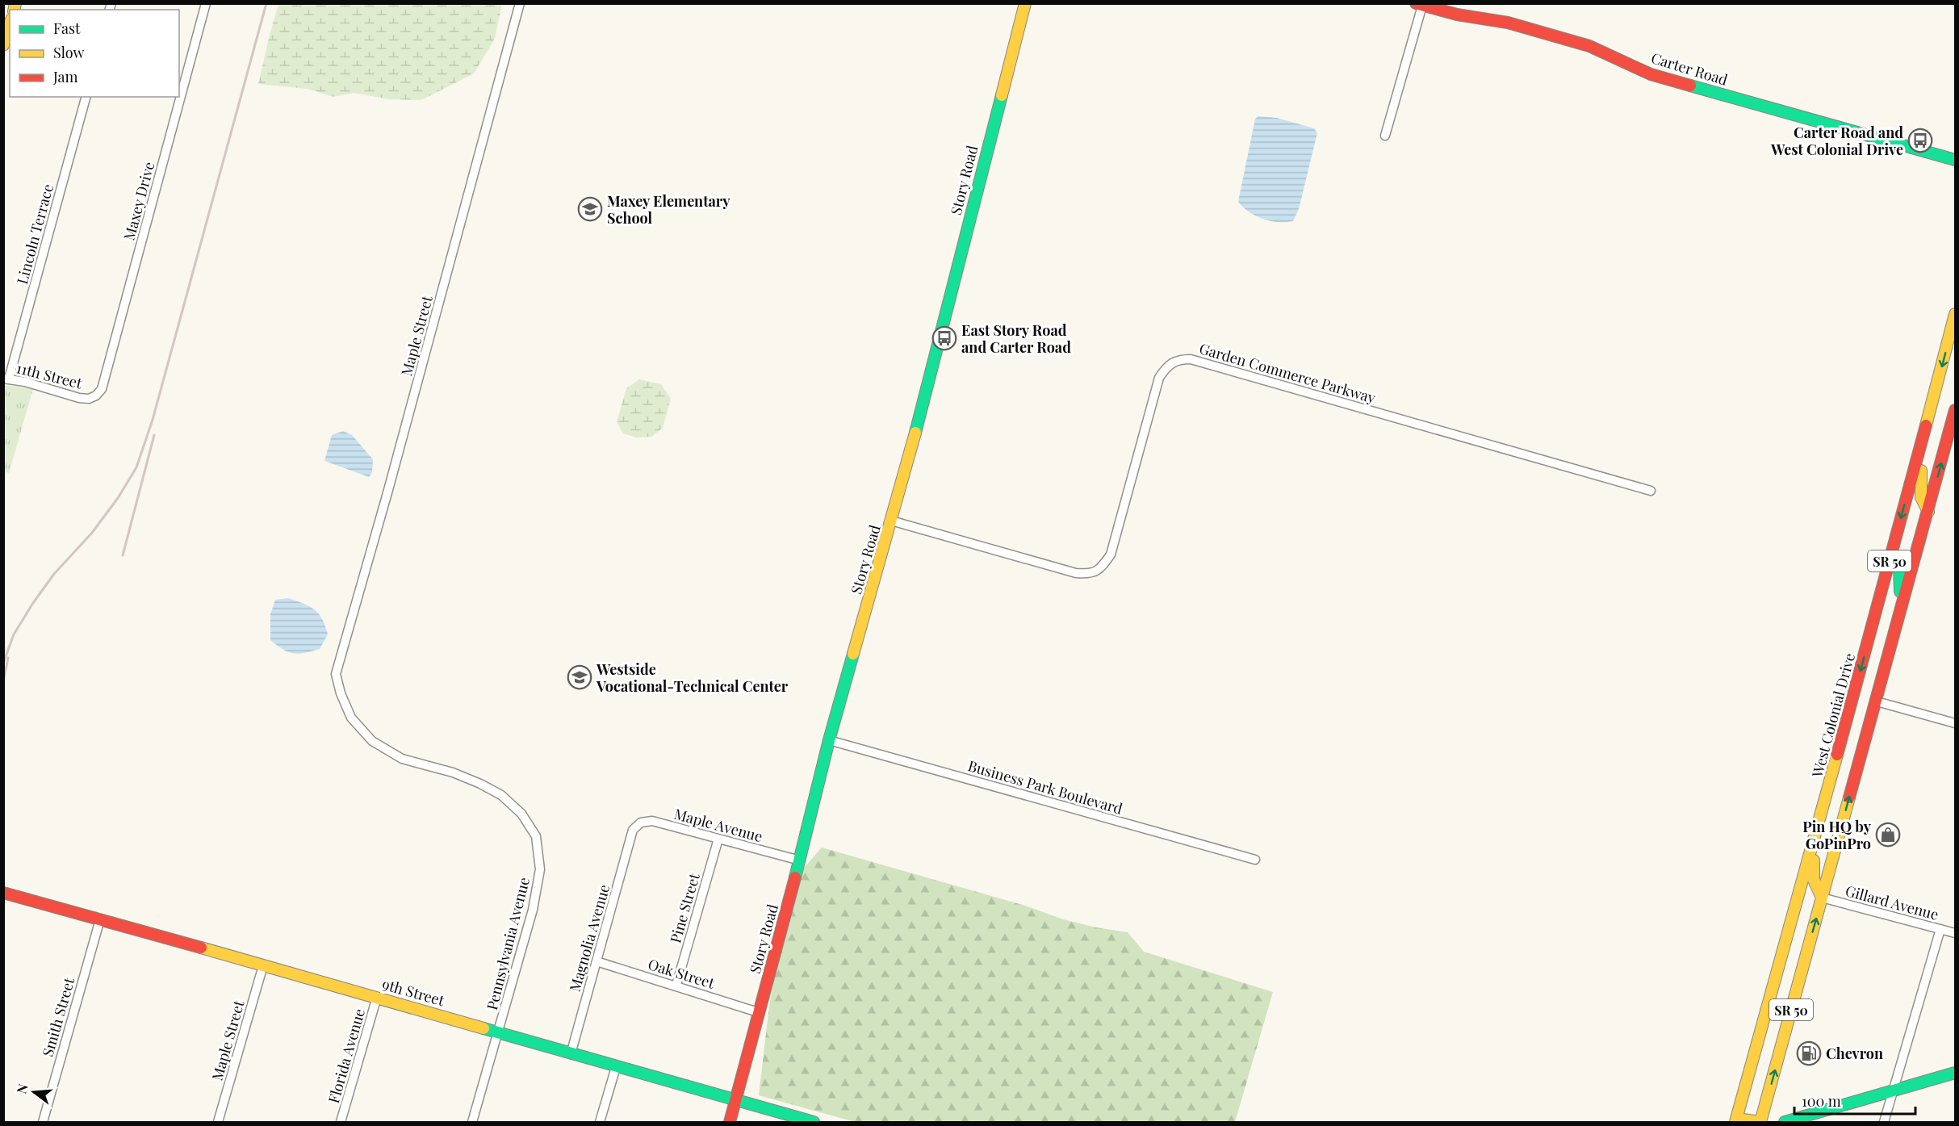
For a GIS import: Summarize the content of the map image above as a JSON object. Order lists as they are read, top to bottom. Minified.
{"streets":{"main road":["Carter Road","Story Road","SR 50","West Colonial Drive","9th Street"],"street":["Maxey Drive","Lincoln Terrace","Maple Street","Garden Commerce Parkway","11th Street","Business Park Boulevard","Maple Avenue","Gillard Avenue","Pine Street","Magnolia Avenue","Pennsylvania Avenue","Oak Street","Smith Street","Florida Avenue"]},"crossings":[["Story Road","Garden Commerce Parkway"],["Story Road","Business Park Boulevard"],["Story Road","Maple Avenue"],["Story Road","Oak Street"],["Story Road","9th Street"],["Maxey Drive","11th Street"],["Lincoln Terrace","11th Street"],["Maple Street","Pennsylvania Avenue"],["Maple Street","9th Street"],["SR 50","Gillard Avenue"],["Maple Avenue","Pine Street"],["Maple Avenue","Magnolia Avenue"],["Pine Street","Oak Street"],["Magnolia Avenue","Oak Street"],["Magnolia Avenue","9th Street"],["Pennsylvania Avenue","9th Street"],["9th Street","Smith Street"],["9th Street","Florida Avenue"]],"places":{"bus stop":["Carter Road and West Colonial Drive","East Story Road and Carter Road"],"school or university":["Maxey Elementary School","Westside Vocational-Technical Center"],"shop":["Pin HQ by GoPinPro"],"fuel station":["Chevron"]},"legend":["Fast","Slow","Jam"],"scale_bar":"100 m","north":"left"}
